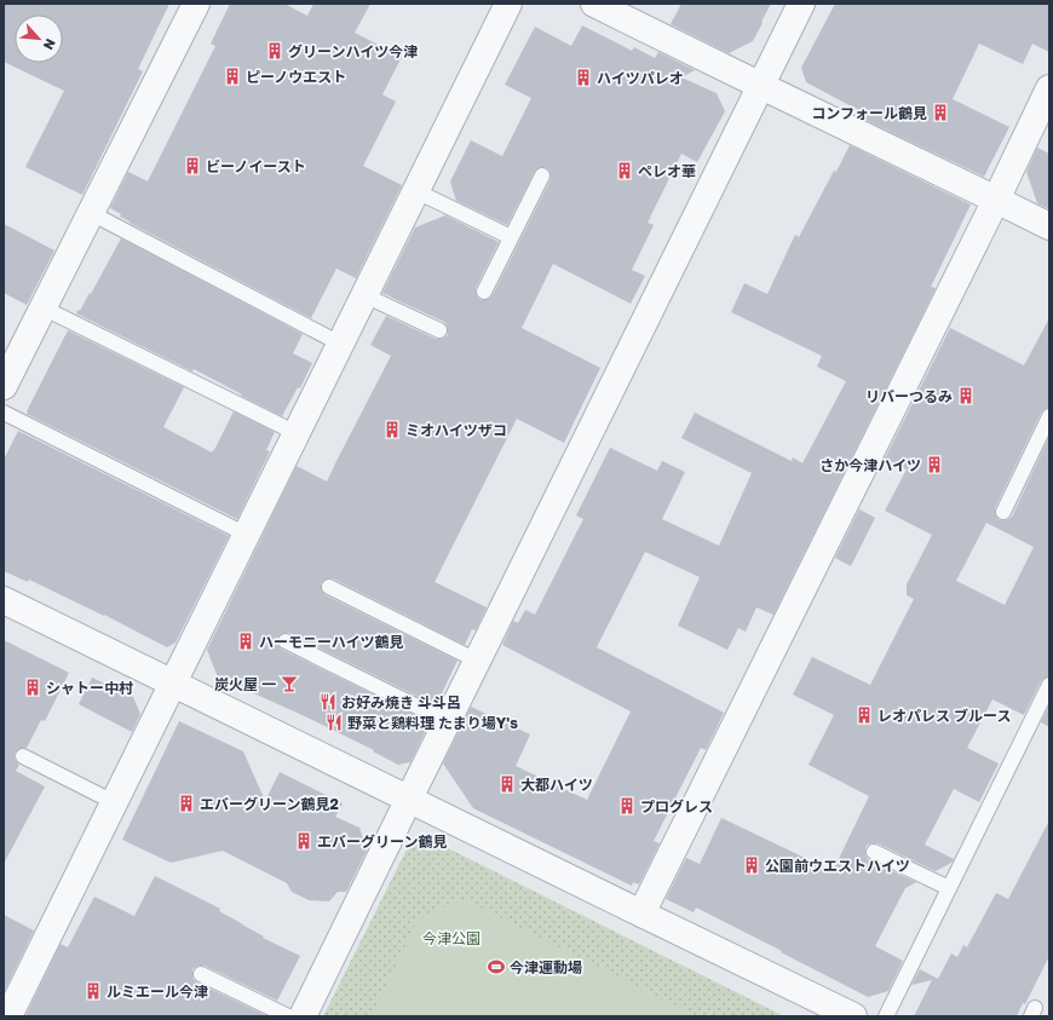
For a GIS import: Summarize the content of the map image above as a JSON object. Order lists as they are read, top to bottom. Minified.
{"parks":["今津公園"],"places":{"building":["グリーンハイツ今津","ピーノウエスト","ハイツパレオ","コンフォール鶴見","ビーノイースト","ペレオ華","リバーつるみ","ミオハイツザコ","さか今津ハイツ","ハーモニーハイツ鶴見","シャトー中村","レオパレス ブルース","大都ハイツ","エバーグリーン鶴見2","プログレス","エバーグリーン鶴見","公園前ウエストハイツ","ルミエール今津"],"bar":["炭火屋 一"],"restaurant":["お好み焼き 斗斗呂","野菜と鶏料理 たまり場Y's"],"sports":["今津運動場"]},"north":"bottom right"}
